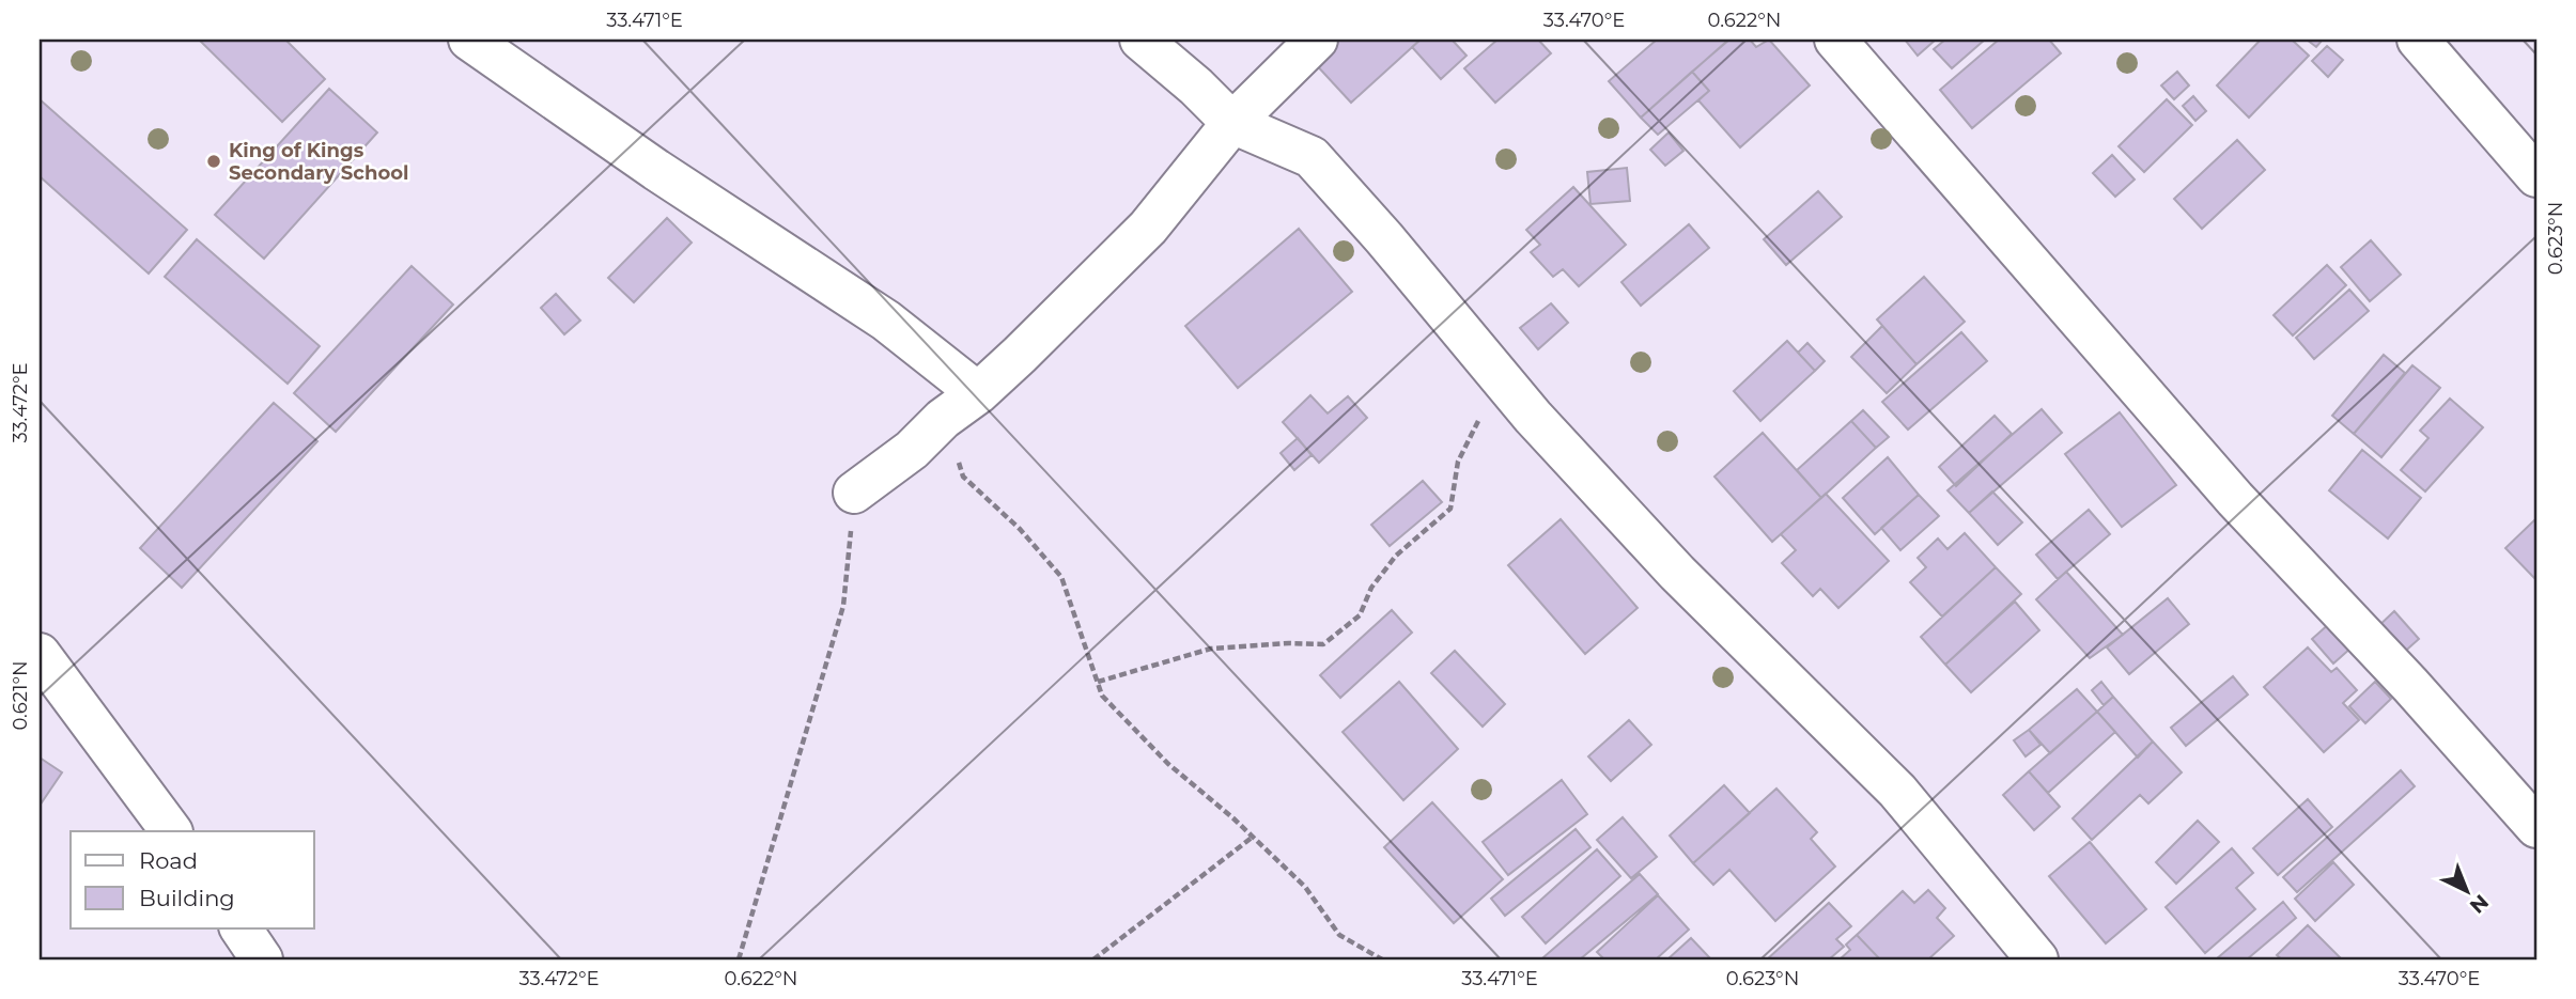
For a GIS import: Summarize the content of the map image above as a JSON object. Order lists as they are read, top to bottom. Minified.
{"places":["King of Kings Secondary School"],"legend":["Road","Building"],"north":"bottom right","coordinates":["33.471°E","33.470°E","0.622°N","0.623°N","33.472°E","0.621°N"]}
